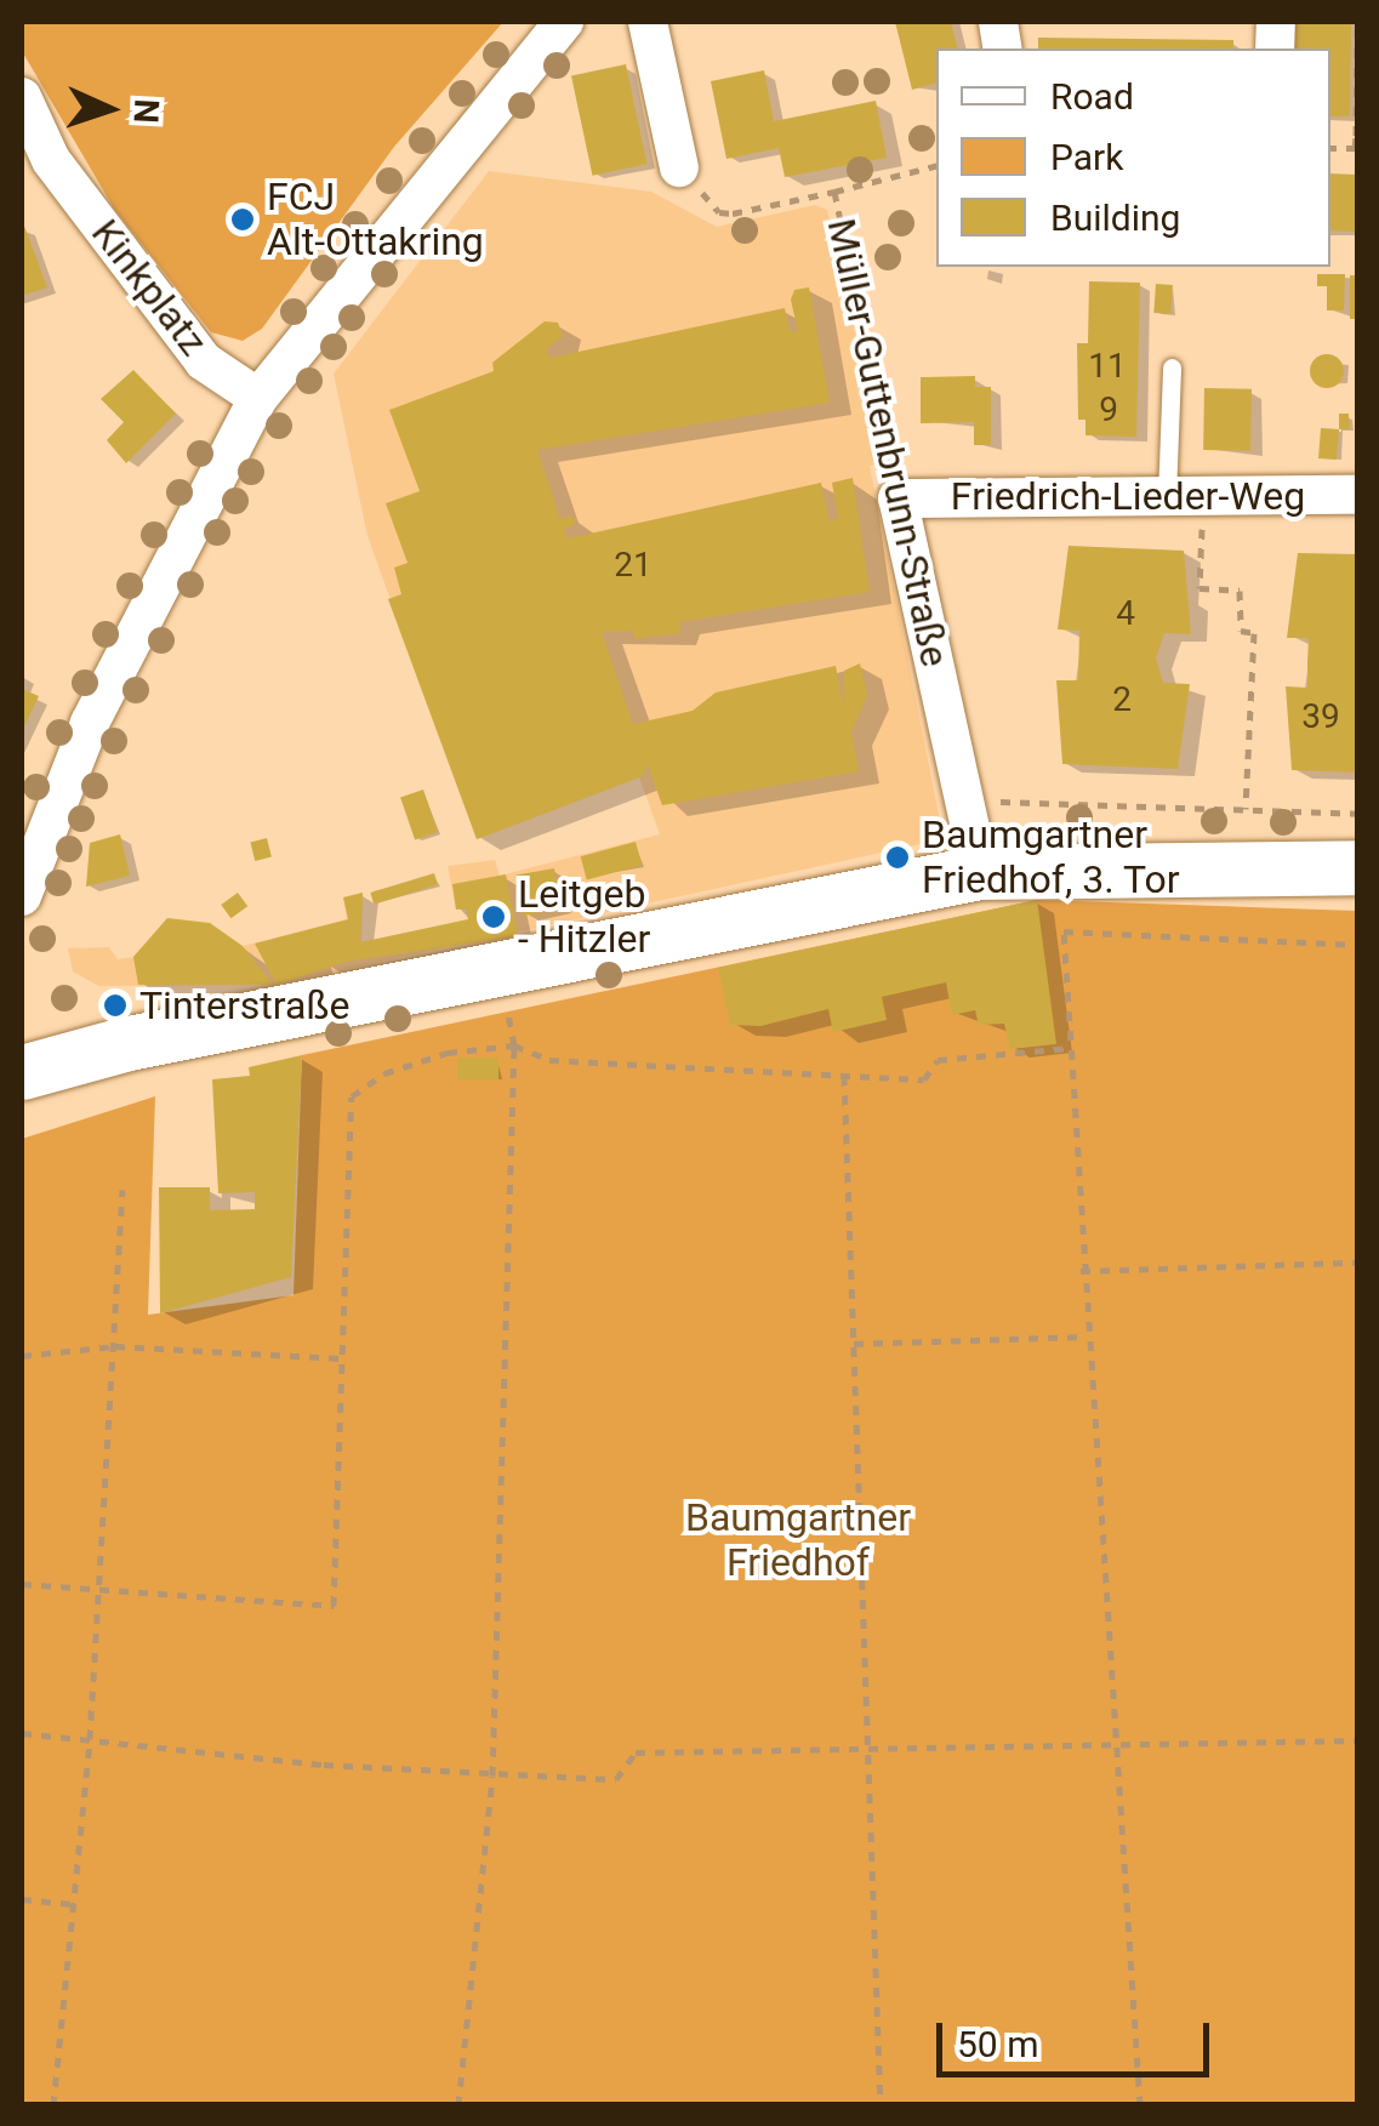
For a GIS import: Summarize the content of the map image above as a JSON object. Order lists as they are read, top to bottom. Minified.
{"streets":{"street":["Kinkplatz","Müller-Guttenbrunn-Straße","Friedrich-Lieder-Weg"]},"crossings":[["Müller-Guttenbrunn-Straße","Friedrich-Lieder-Weg"]],"parks":["Baumgartner Friedhof"],"places":["FCJ Alt-Ottakring","Baumgartner Friedhof, 3. Tor","Leitgeb - Hitzler","Tinterstraße"],"house_numbers":["11","9","21","4","2","39"],"legend":["Road","Park","Building"],"scale_bar":"50 m","north":"right"}
